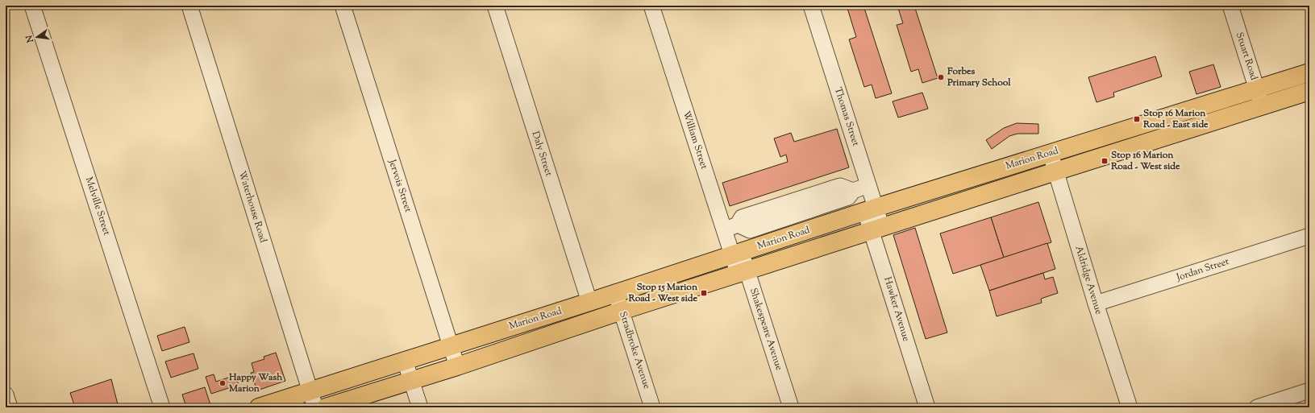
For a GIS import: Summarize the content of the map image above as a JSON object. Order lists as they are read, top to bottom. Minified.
{"streets":{"main road":["Marion Road"],"street":["Stuart Road","Thomas Street","William Street","Daly Street","Jervois Street","Melville Street","Waterhouse Road","Jordan Street","Aldridge Avenue","Hawker Avenue","Shakespeare Avenue","Stradbroke Avenue"]},"crossings":[["Stuart Road","Marion Road"],["Thomas Street","Marion Road"],["Thomas Street","Hawker Avenue"],["William Street","Marion Road"],["William Street","Shakespeare Avenue"],["Daly Street","Marion Road"],["Marion Road","Jervois Street"],["Marion Road","Waterhouse Road"],["Marion Road","Aldridge Avenue"],["Marion Road","Hawker Avenue"],["Marion Road","Shakespeare Avenue"],["Marion Road","Stradbroke Avenue"],["Jordan Street","Aldridge Avenue"]],"places":{"other":["Forbes Primary School","Happy Wash Marion"],"transit":["Stop 16 Marion Road - East side","Stop 16 Marion Road - West side","Stop 15 Marion Road - West side"]},"north":"left"}
